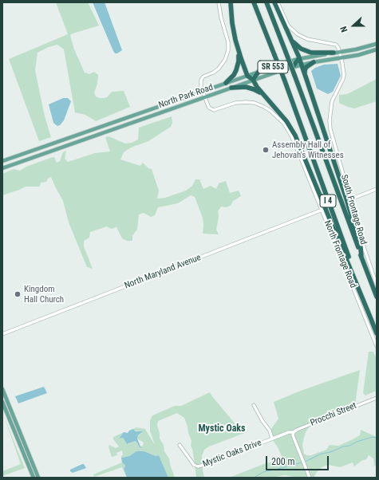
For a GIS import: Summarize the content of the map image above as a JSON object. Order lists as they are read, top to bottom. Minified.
{"streets":{"highway":["I 4"],"main road":["SR 553","North Park Road"],"street":["South Frontage Road","North Frontage Road","North Maryland Avenue","Procchi Street","Mystic Oaks Drive"]},"crossings":[["North Park Road","South Frontage Road"],["North Park Road","North Frontage Road"],["North Frontage Road","North Maryland Avenue"],["Procchi Street","Mystic Oaks Drive"]],"districts":["Mystic Oaks"],"places":["Assembly Hall of Jehovah's Witnesses","Kingdom Hall Church"],"scale_bar":"200 m","north":"left"}
